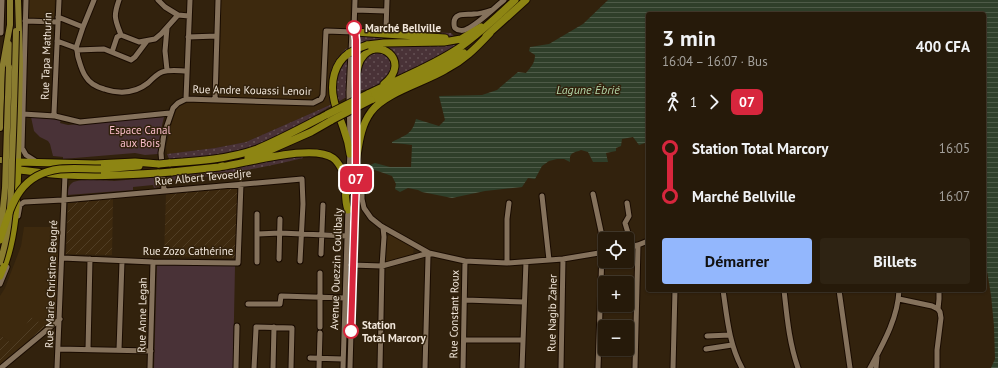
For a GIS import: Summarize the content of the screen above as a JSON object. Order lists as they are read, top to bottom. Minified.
{"streets":{"street":["Rue Tapa Mathurin","Rue Andre Kouassi Lenoir","Rue Albert Tevoedjre","Rue Zozo Cathérine","Avenue Ouezzin Coulibaly","Rue Marie Christine Beugré","Rue Nagib Zaher","Rue Constant Roux","Rue Anne Legah"]},"crossings":[["Rue Andre Kouassi Lenoir","Avenue Ouezzin Coulibaly"],["Rue Albert Tevoedjre","Rue Zozo Cathérine"],["Rue Albert Tevoedjre","Rue Marie Christine Beugré"],["Rue Zozo Cathérine","Rue Marie Christine Beugré"],["Rue Zozo Cathérine","Rue Anne Legah"]],"water":["Lagune Ébrié"],"parks":["Espace Canal aux Bois"],"places":["Marché Bellville","Station Total Marcory"],"lines":["bus line 07"],"page":{"on_map":"07","heading":["3 min","16:04 – 16:07 · Bus","400 CFA"],"legs":["1","07"],"list":[{"name":"Station Total Marcory","value":"16:05"},{"name":"Marché Bellville","value":"16:07"}],"buttons":["Démarrer","Billets"],"map_buttons":["+","−"]}}
